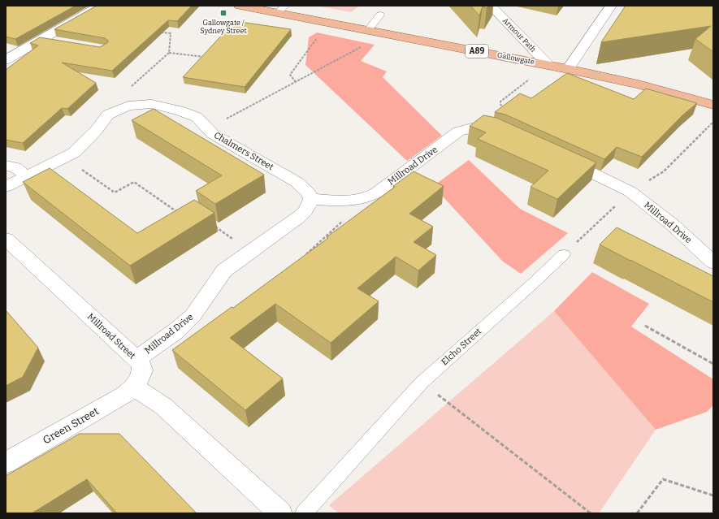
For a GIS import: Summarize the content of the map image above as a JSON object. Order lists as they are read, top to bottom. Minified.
{"streets":{"main road":["A89","Gallowgate"],"street":["Armour Path","Chalmers Street","Millroad Drive","Millroad Street","Green Street"],"lane":["Elcho Street"]},"crossings":[["Armour Path","Gallowgate"],["Chalmers Street","Millroad Drive"],["Millroad Drive","Millroad Street"],["Millroad Street","Green Street"]],"places":{"transit":["Gallowgate / Sydney Street"]}}
